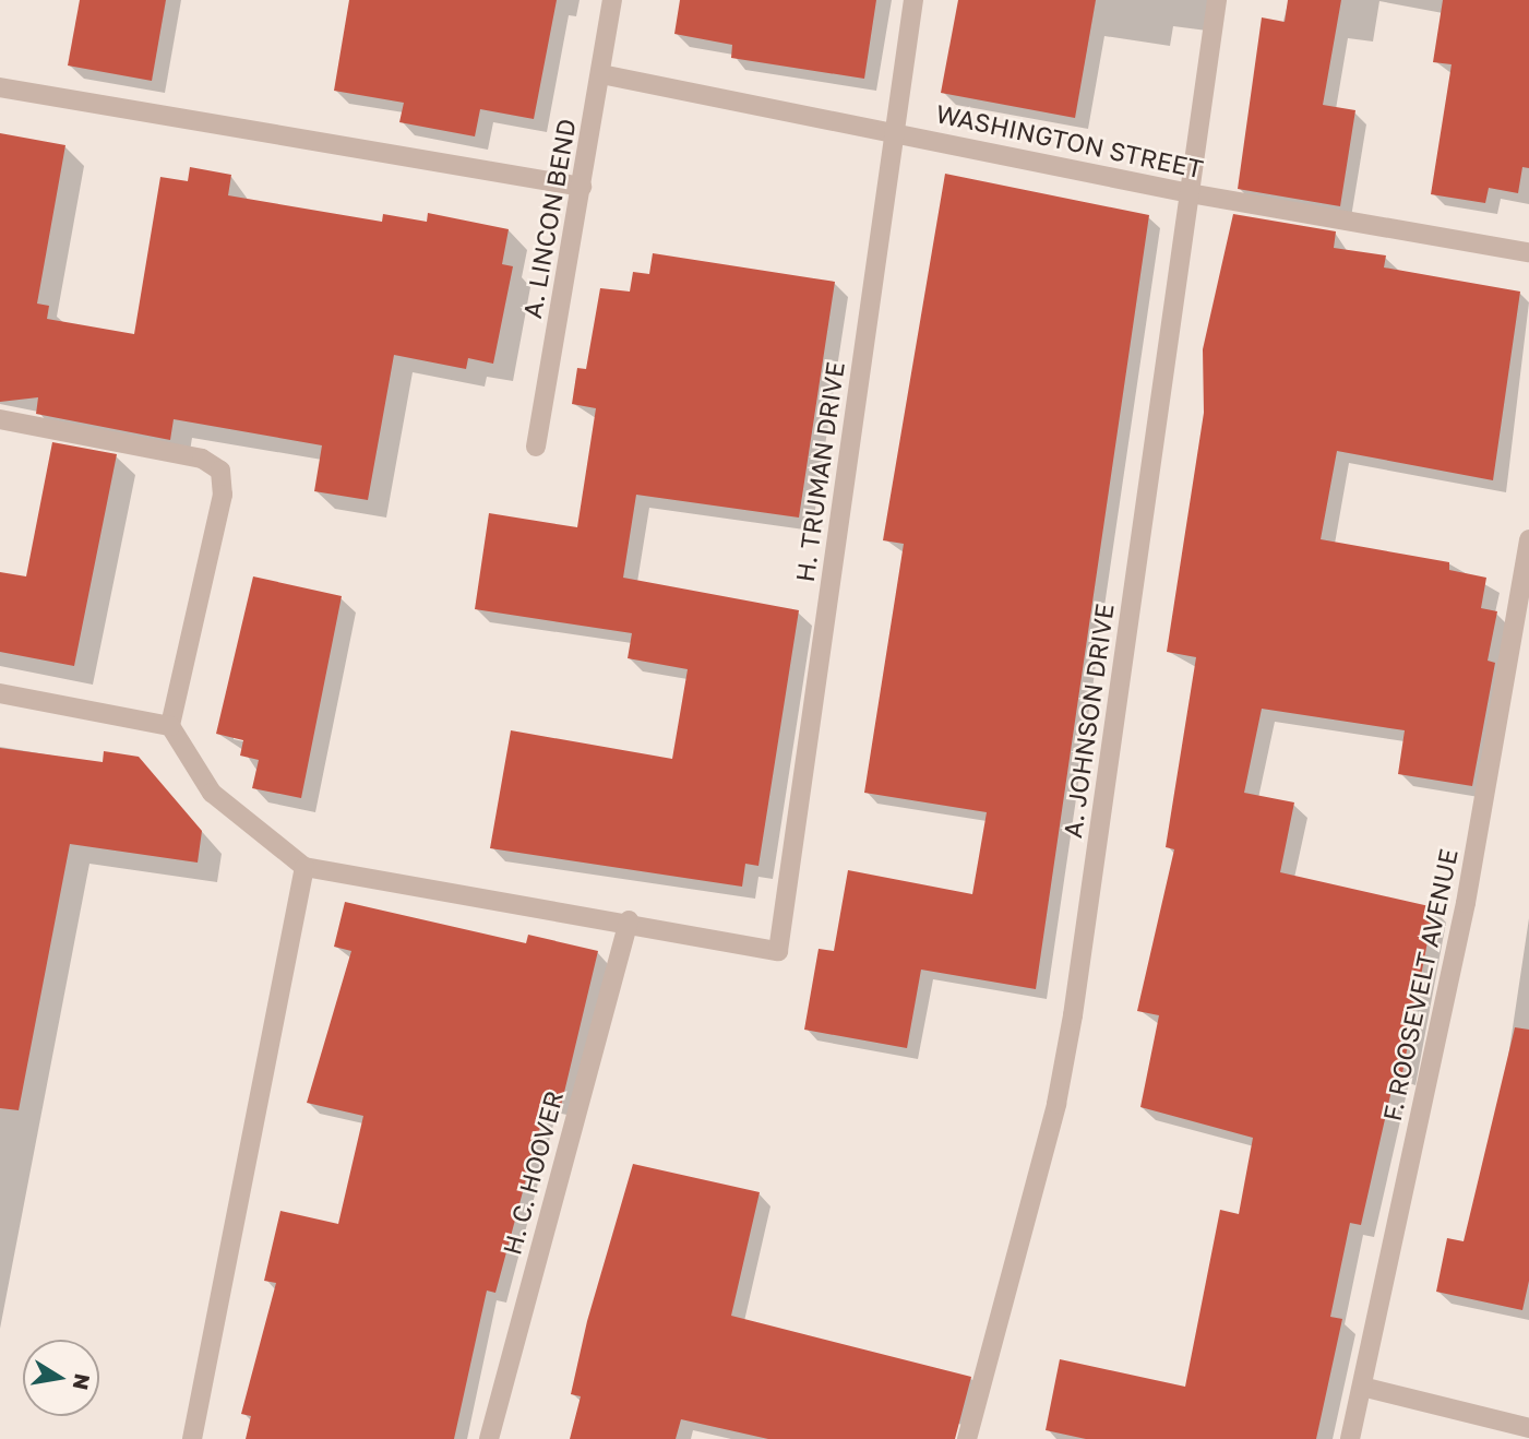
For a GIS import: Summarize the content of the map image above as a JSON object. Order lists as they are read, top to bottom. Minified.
{"streets":{"street":["WASHINGTON STREET","A. LINCON BEND","H. TRUMAN DRIVE","A. JOHNSON DRIVE","F. ROOSEVELT AVENUE","H. C. HOOVER"]},"crossings":[["WASHINGTON STREET","A. LINCON BEND"],["WASHINGTON STREET","H. TRUMAN DRIVE"],["WASHINGTON STREET","A. JOHNSON DRIVE"],["H. TRUMAN DRIVE","H. C. HOOVER"]],"north":"right"}
